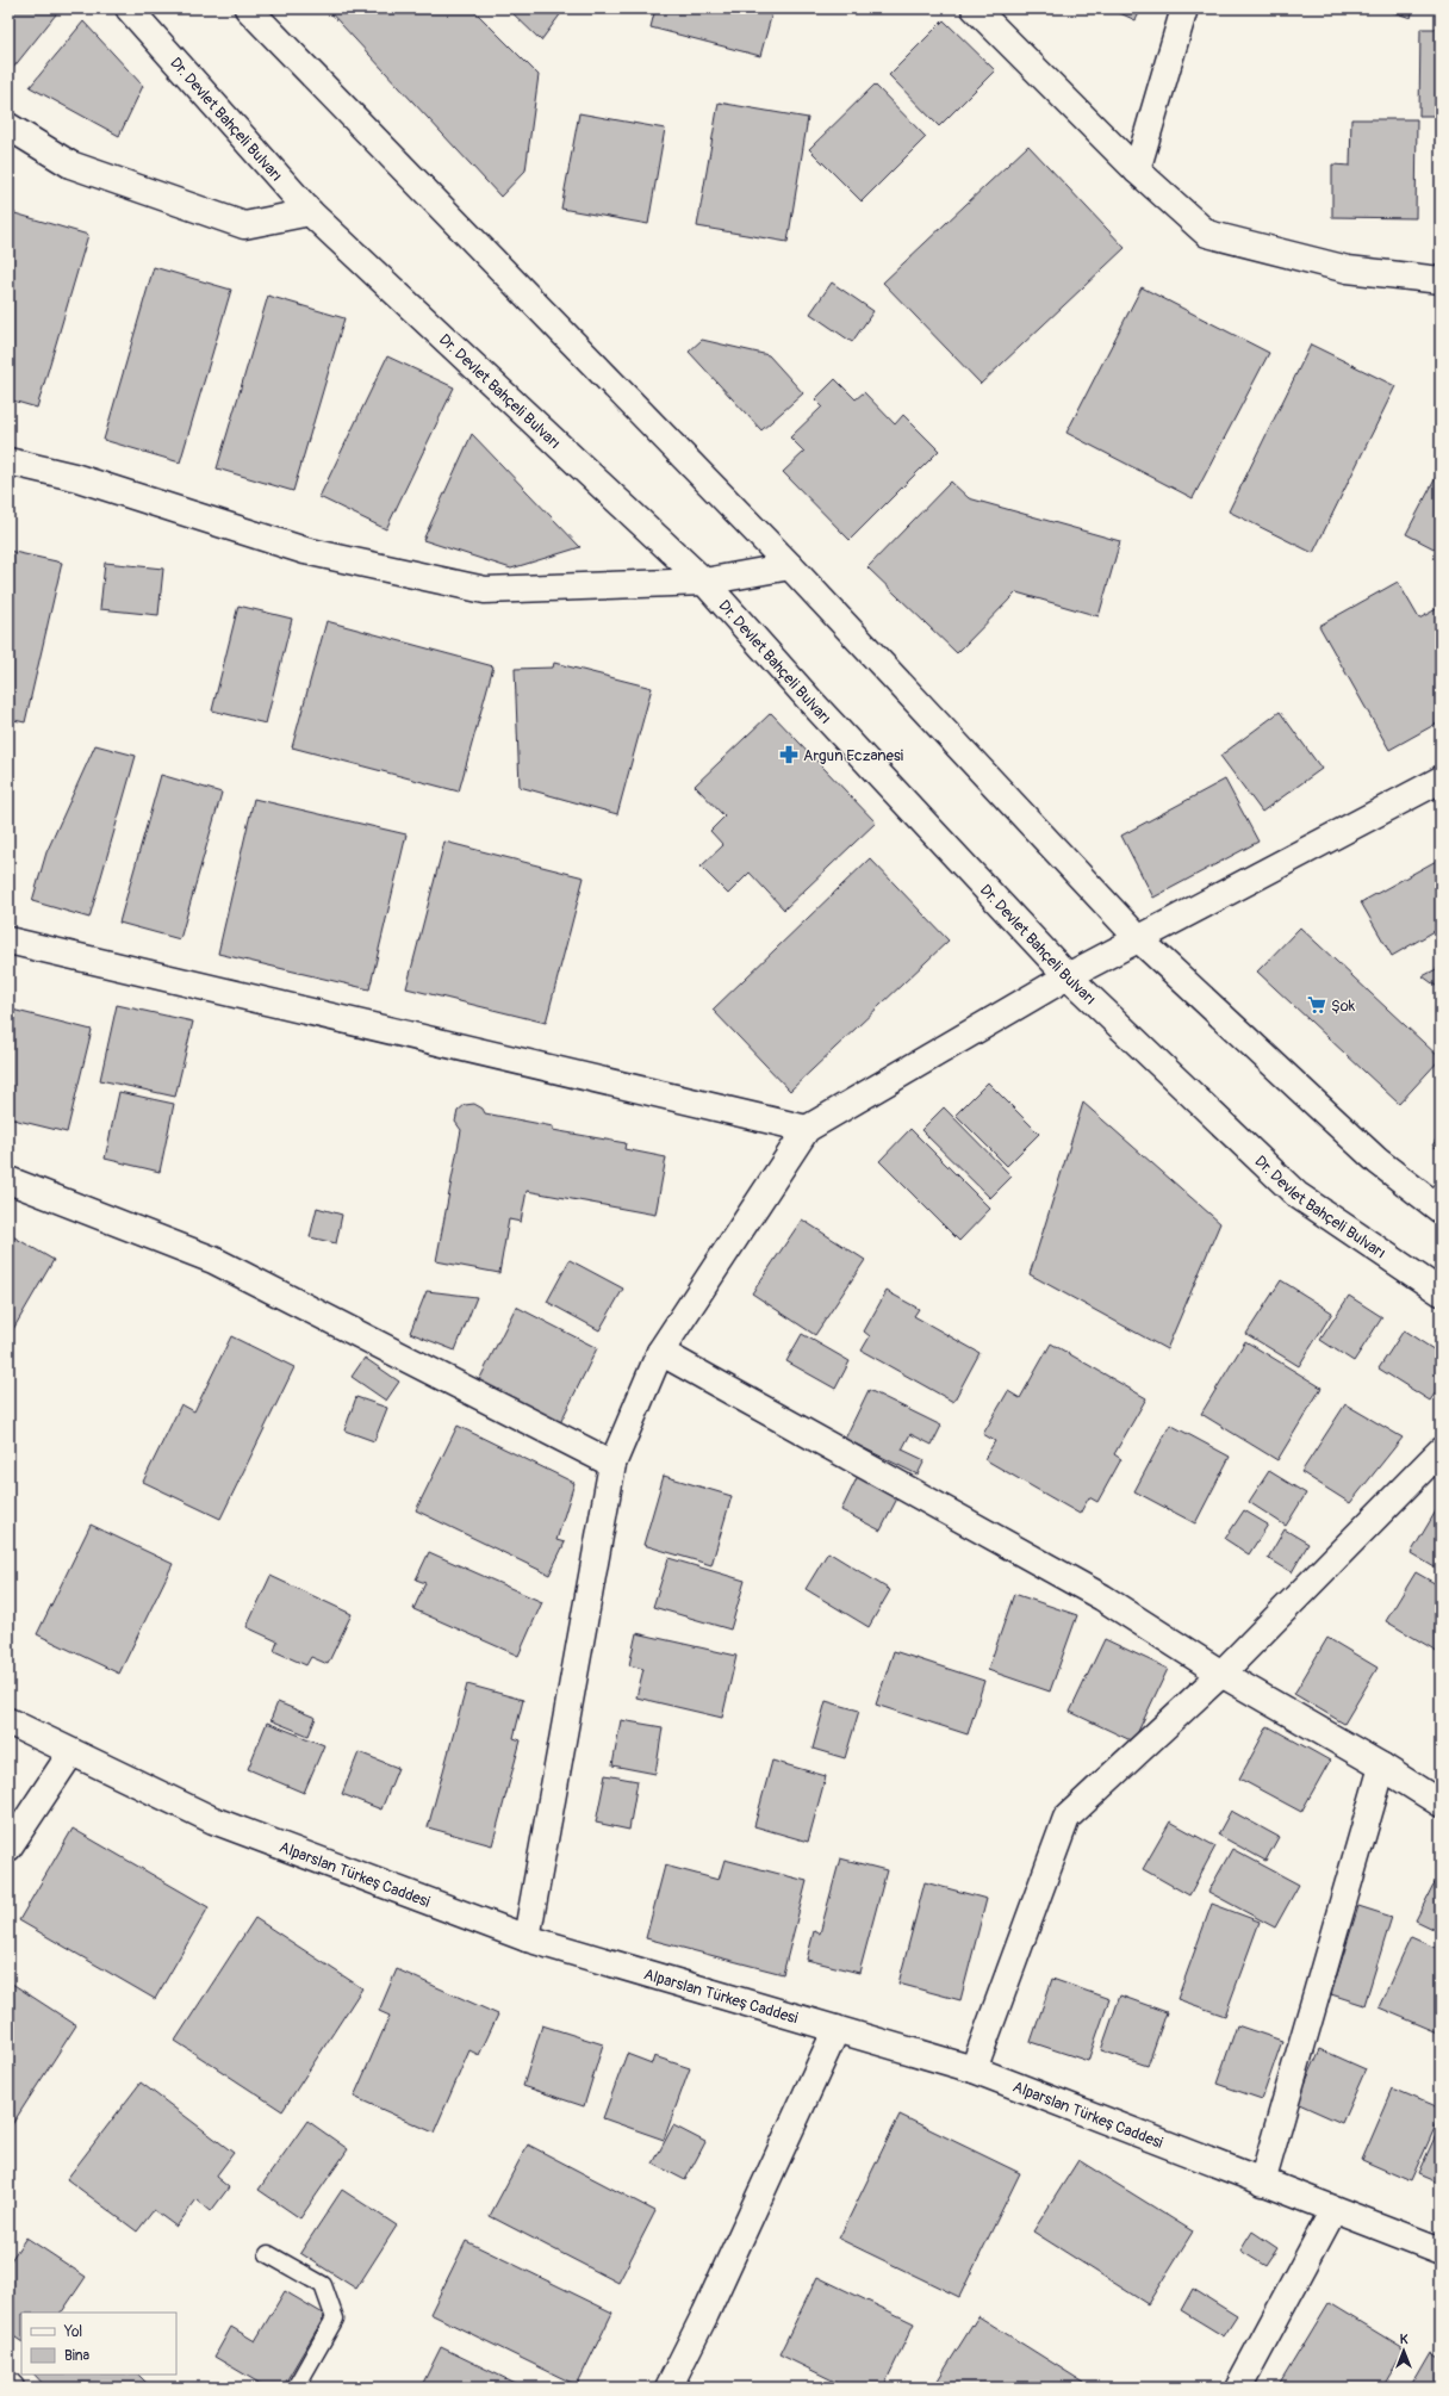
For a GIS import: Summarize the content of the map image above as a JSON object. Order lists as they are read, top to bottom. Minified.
{"streets":{"street":["Dr. Devlet Bahçeli Bulvarı","Alparslan Türkeş Caddesi"]},"places":{"pharmacy":["Argun Eczanesi"],"supermarket":["Şok"]},"legend":["Yol","Bina"],"north":"top"}
